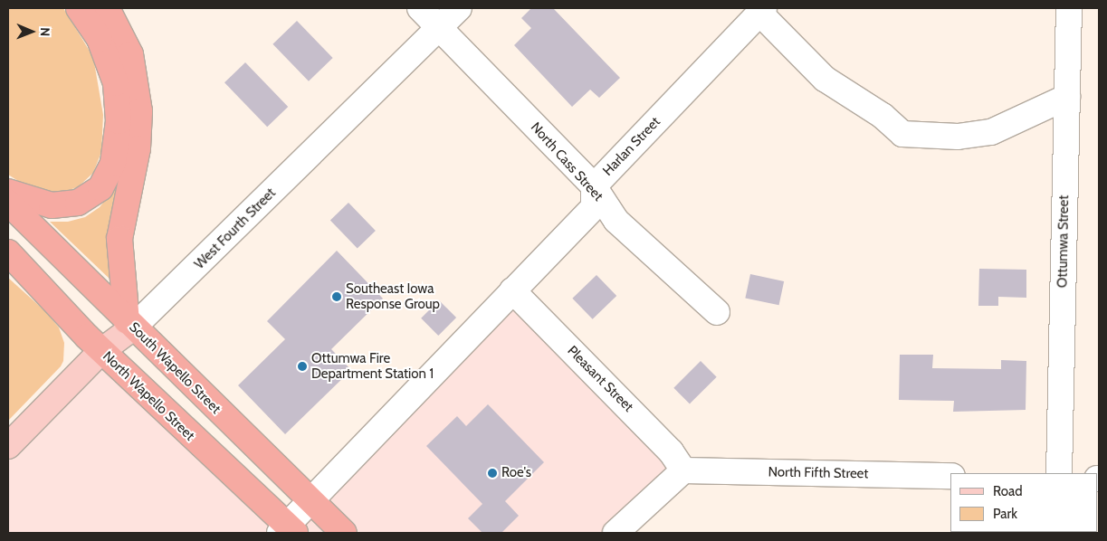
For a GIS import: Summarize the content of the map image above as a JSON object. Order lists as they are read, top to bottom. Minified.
{"streets":{"highway":["South Wapello Street","North Wapello Street"],"main road":["West Fourth Street"],"street":["Harlan Street","North Cass Street","Ottumwa Street","Pleasant Street","North Fifth Street"]},"crossings":[["Harlan Street","North Cass Street"],["Harlan Street","South Wapello Street"],["Harlan Street","Pleasant Street"],["Harlan Street","North Wapello Street"],["North Cass Street","West Fourth Street"],["West Fourth Street","South Wapello Street"],["West Fourth Street","North Wapello Street"],["Pleasant Street","North Fifth Street"]],"places":["Southeast Iowa Response Group","Ottumwa Fire Department Station 1","Roe's"],"legend":["Road","Park"],"north":"right"}
